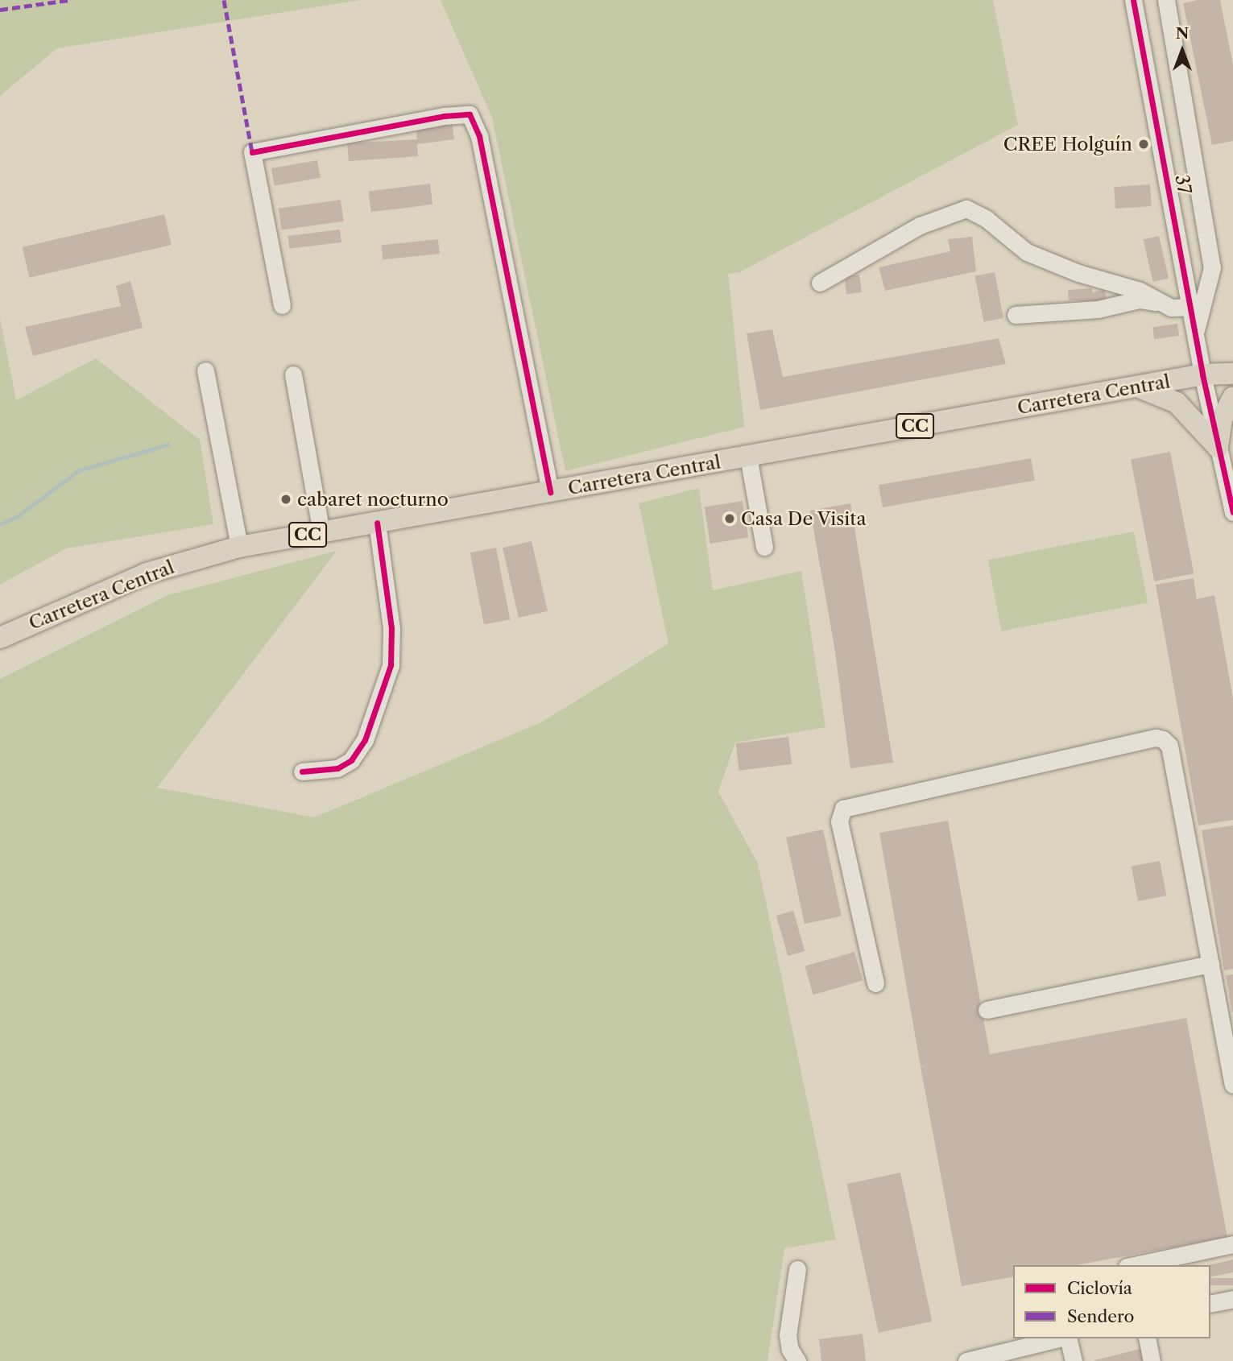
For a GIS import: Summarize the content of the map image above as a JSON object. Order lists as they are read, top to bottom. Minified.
{"streets":{"main road":["Carretera Central","CC"],"street":["37"]},"crossings":[["37","Carretera Central"]],"places":["CREE Holguín","cabaret nocturno","Casa De Visita"],"legend":["Ciclovía","Sendero"],"north":"top"}
